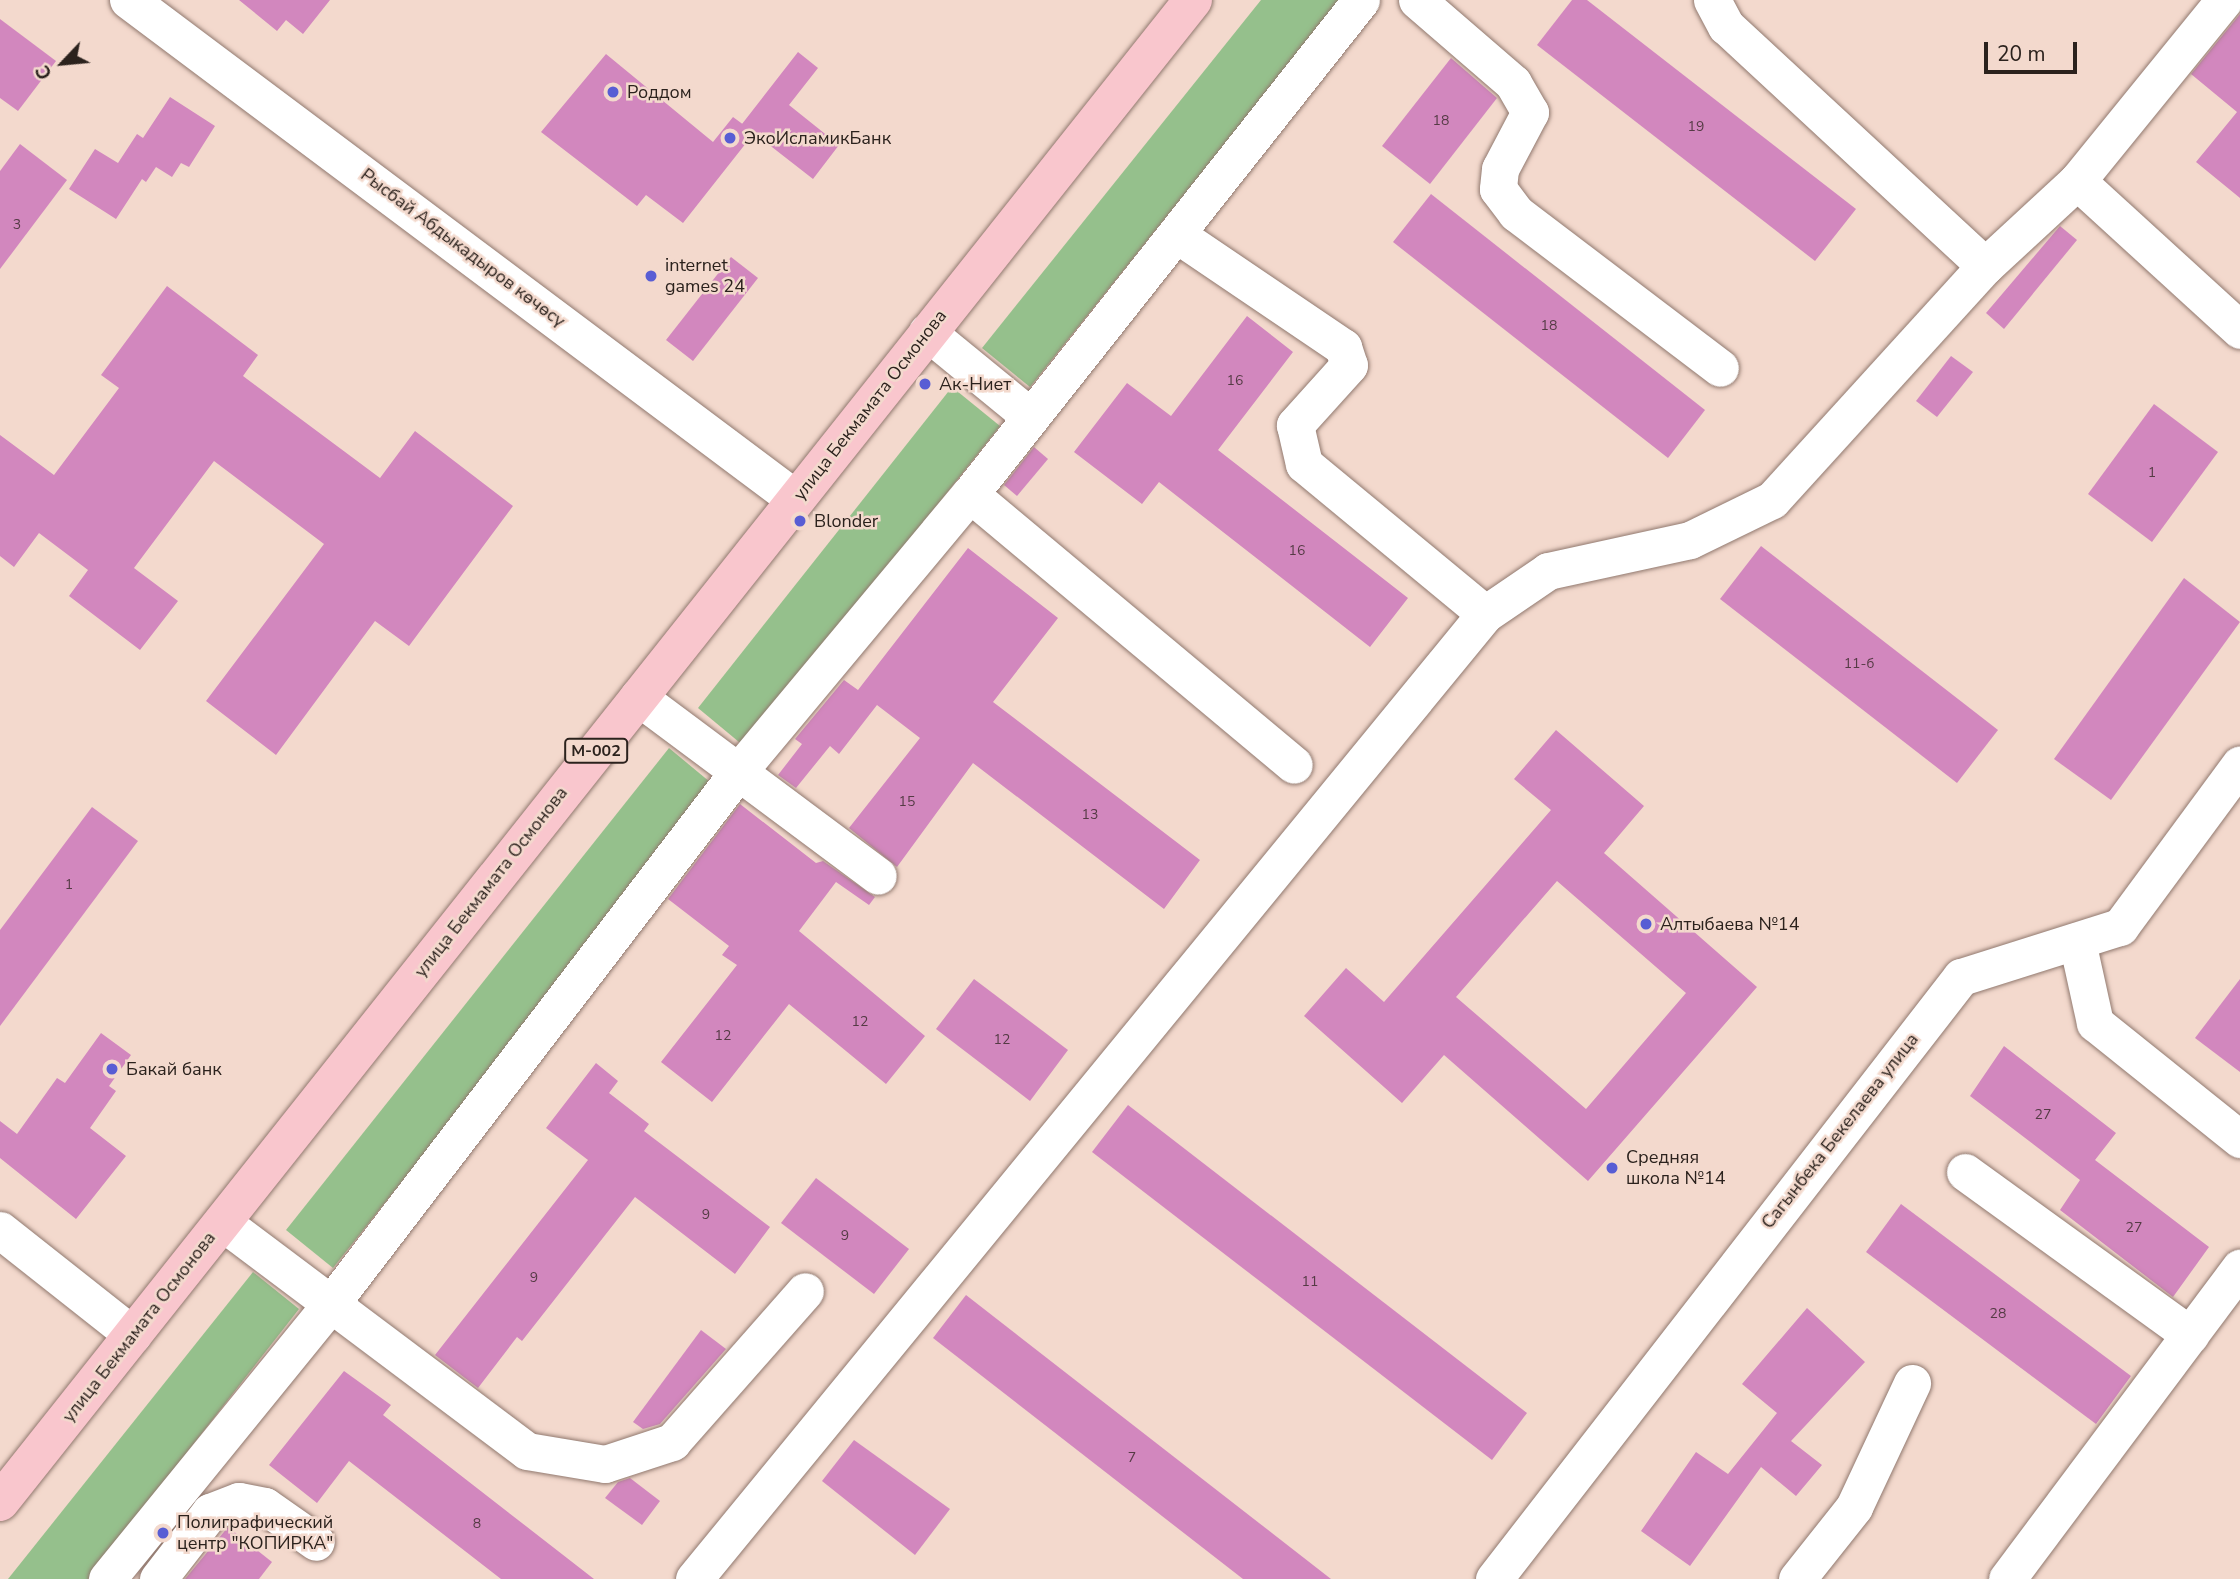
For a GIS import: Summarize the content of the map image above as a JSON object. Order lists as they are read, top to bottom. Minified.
{"streets":{"highway":["улица Бекмамата Осмонова","M-002"],"main road":["Рысбай Абдыкадыров көчөсү"],"street":["Сагынбека Бекелаева улица"]},"crossings":[["Рысбай Абдыкадыров көчөсү","улица Бекмамата Осмонова"]],"places":["Роддом","ЭкоИсламикБанк","internet games 24","Ак-Ниет","Blonder","Алтыбаева №14","Бакай банк","Средняя школа №14","Полиграфический центр \"КОПИРКА\""],"house_numbers":["18","19","3","18","16","1","16","11-б","15","13","1","12","12","12","27","9","27","9","9","11","28","7","8"],"scale_bar":"20 m","north":"bottom left"}
